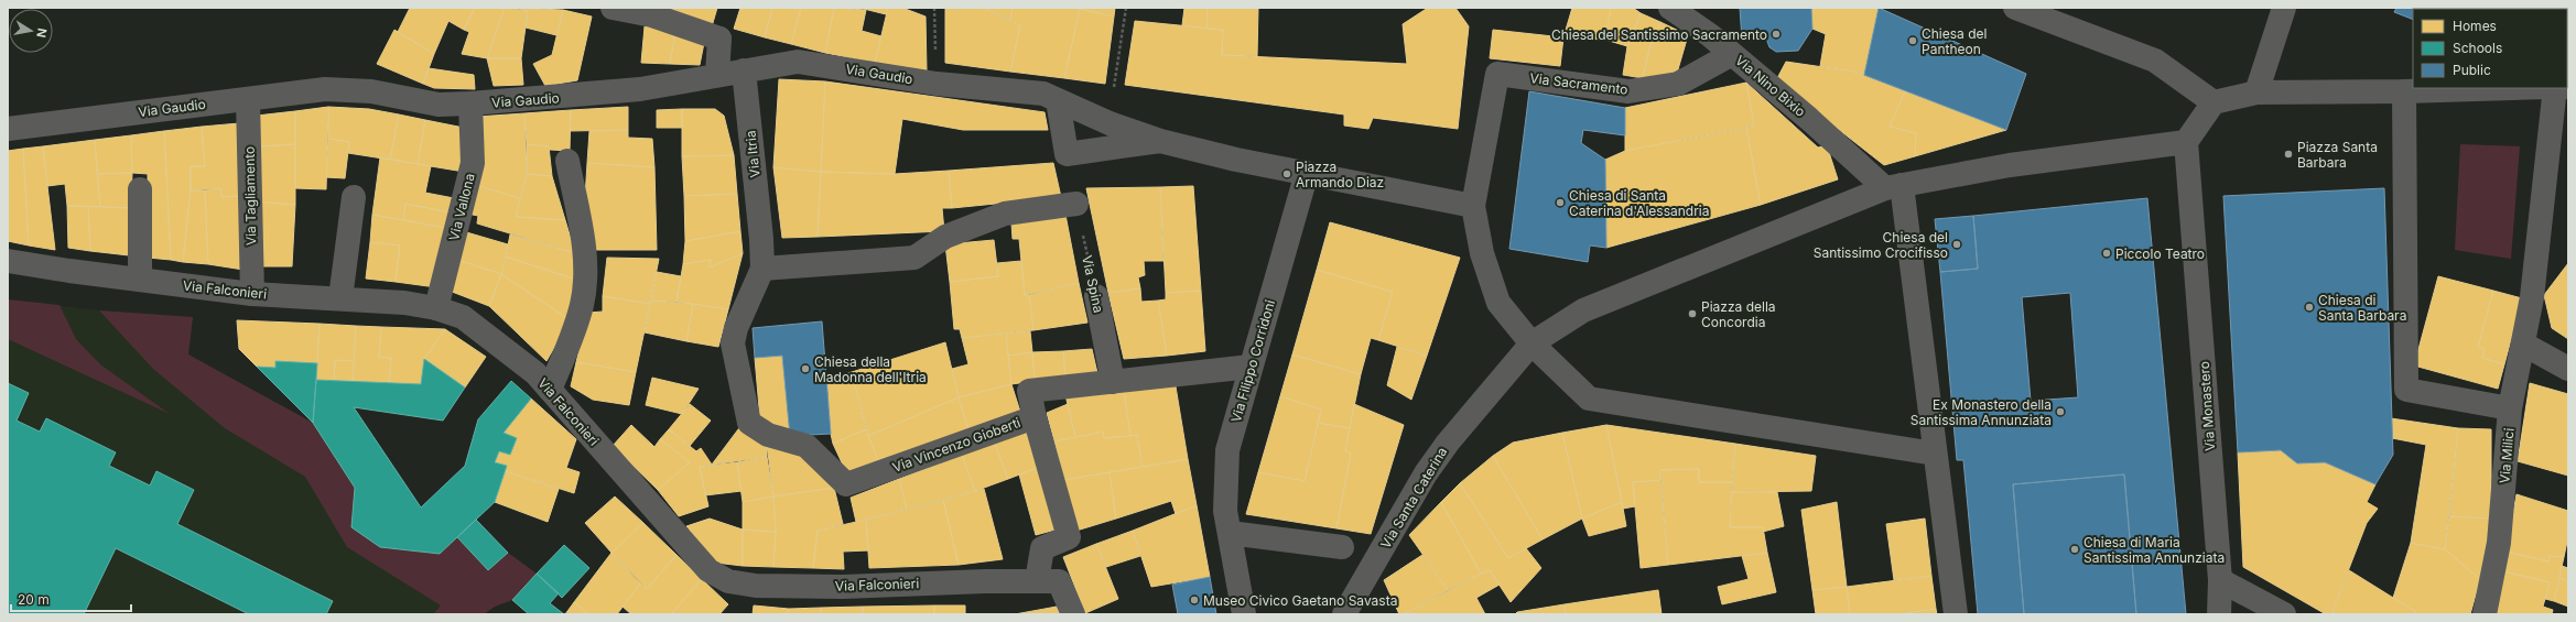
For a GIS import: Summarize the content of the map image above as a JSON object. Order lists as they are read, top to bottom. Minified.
{"streets":{"street":["Via Gaudio","Via Sacramento","Via Nino Bixio","Via Itria","Via Tagliamento","Via Vallona","Via Spina","Via Falconieri","Via Filippo Corridoni","Via Monastero","Via Vincenzo Gioberti","Via Milici","Via Santa Caterina"]},"crossings":[["Via Gaudio","Via Sacramento"],["Via Gaudio","Via Itria"],["Via Gaudio","Via Tagliamento"],["Via Gaudio","Via Vallona"],["Via Gaudio","Via Filippo Corridoni"],["Via Sacramento","Via Nino Bixio"],["Via Nino Bixio","Via Santa Caterina"],["Via Itria","Via Vincenzo Gioberti"],["Via Tagliamento","Via Falconieri"],["Via Vallona","Via Falconieri"],["Via Spina","Via Vincenzo Gioberti"],["Via Filippo Corridoni","Via Vincenzo Gioberti"]],"places":["Chiesa del Santissimo Sacramento","Chiesa del Pantheon","Piazza Santa Barbara","Piazza Armando Diaz","Chiesa di Santa Caterina d'Alessandria","Chiesa del Santissimo Crocifisso","Piccolo Teatro","Chiesa di Santa Barbara","Piazza della Concordia","Chiesa della Madonna dell'Itria","Ex Monastero della Santissima Annunziata","Chiesa di Maria Santissima Annunziata","Museo Civico Gaetano Savasta"],"legend":["Homes","Schools","Public"],"scale_bar":"20 m","north":"right"}
